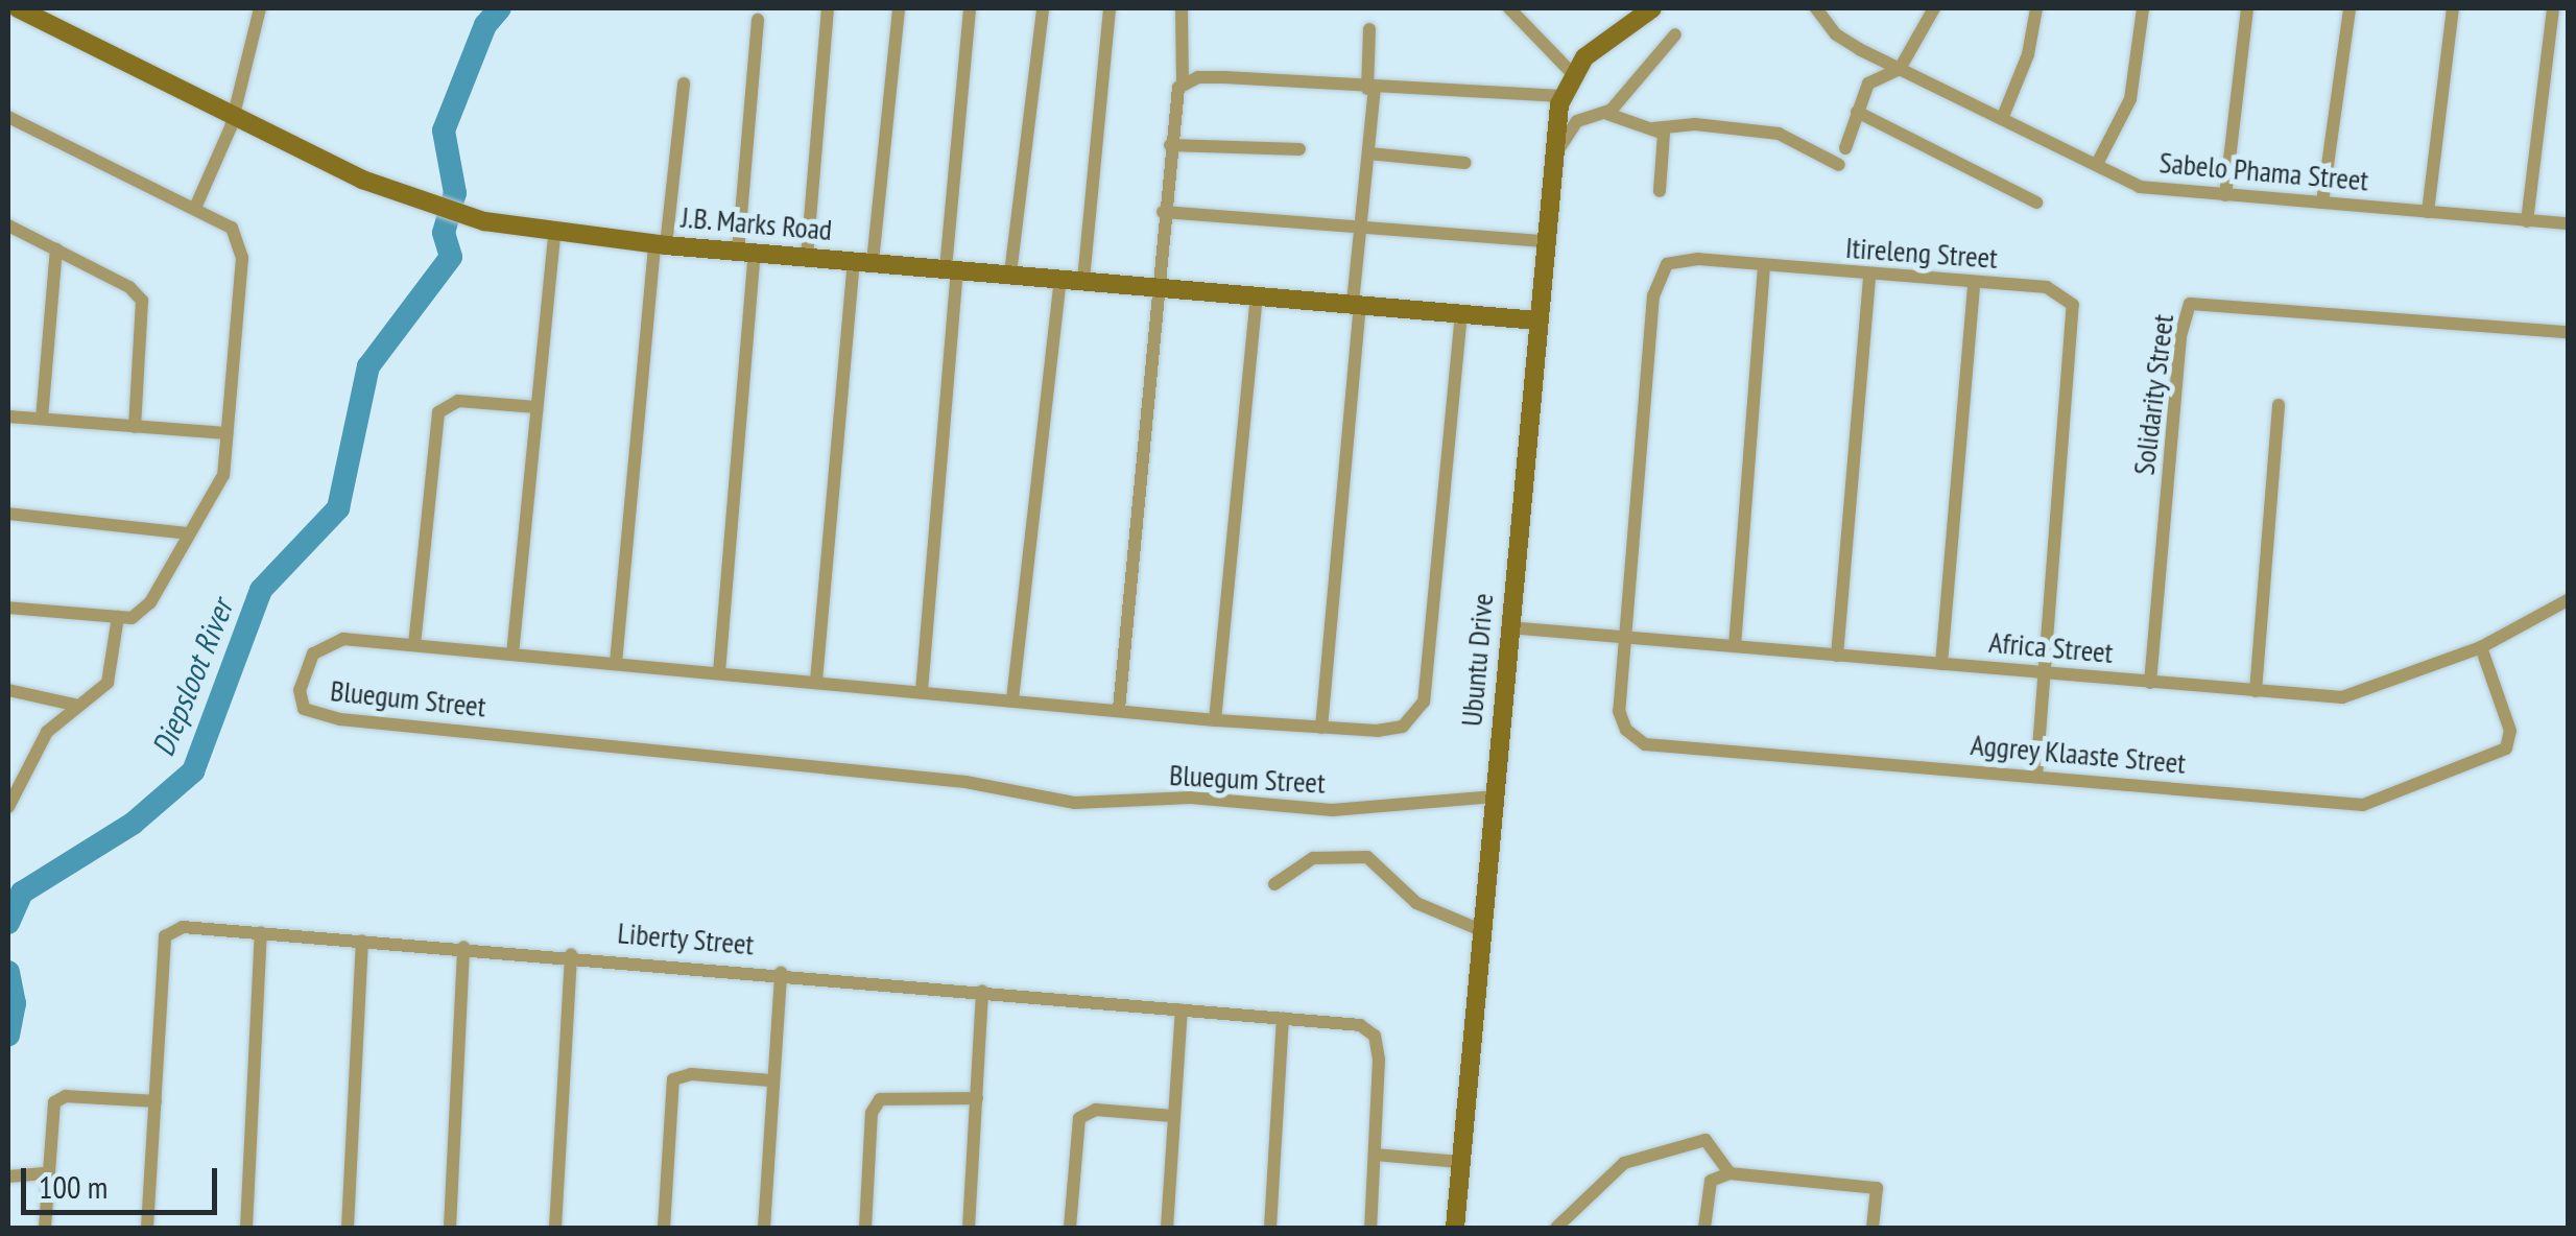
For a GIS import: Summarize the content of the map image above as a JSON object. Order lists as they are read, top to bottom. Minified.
{"streets":{"street":["Sabelo Phama Street","J.B. Marks Road","Itireleng Street","Solidarity Street","Africa Street","Ubuntu Drive","Bluegum Street","Aggrey Klaaste Street","Liberty Street"]},"crossings":[["J.B. Marks Road","Ubuntu Drive"],["J.B. Marks Road","Bluegum Street"],["Itireleng Street","Africa Street"],["Itireleng Street","Aggrey Klaaste Street"],["Solidarity Street","Africa Street"],["Africa Street","Ubuntu Drive"],["Africa Street","Aggrey Klaaste Street"],["Ubuntu Drive","Bluegum Street"]],"water":["Diepsloot River"],"scale_bar":"100 m"}
